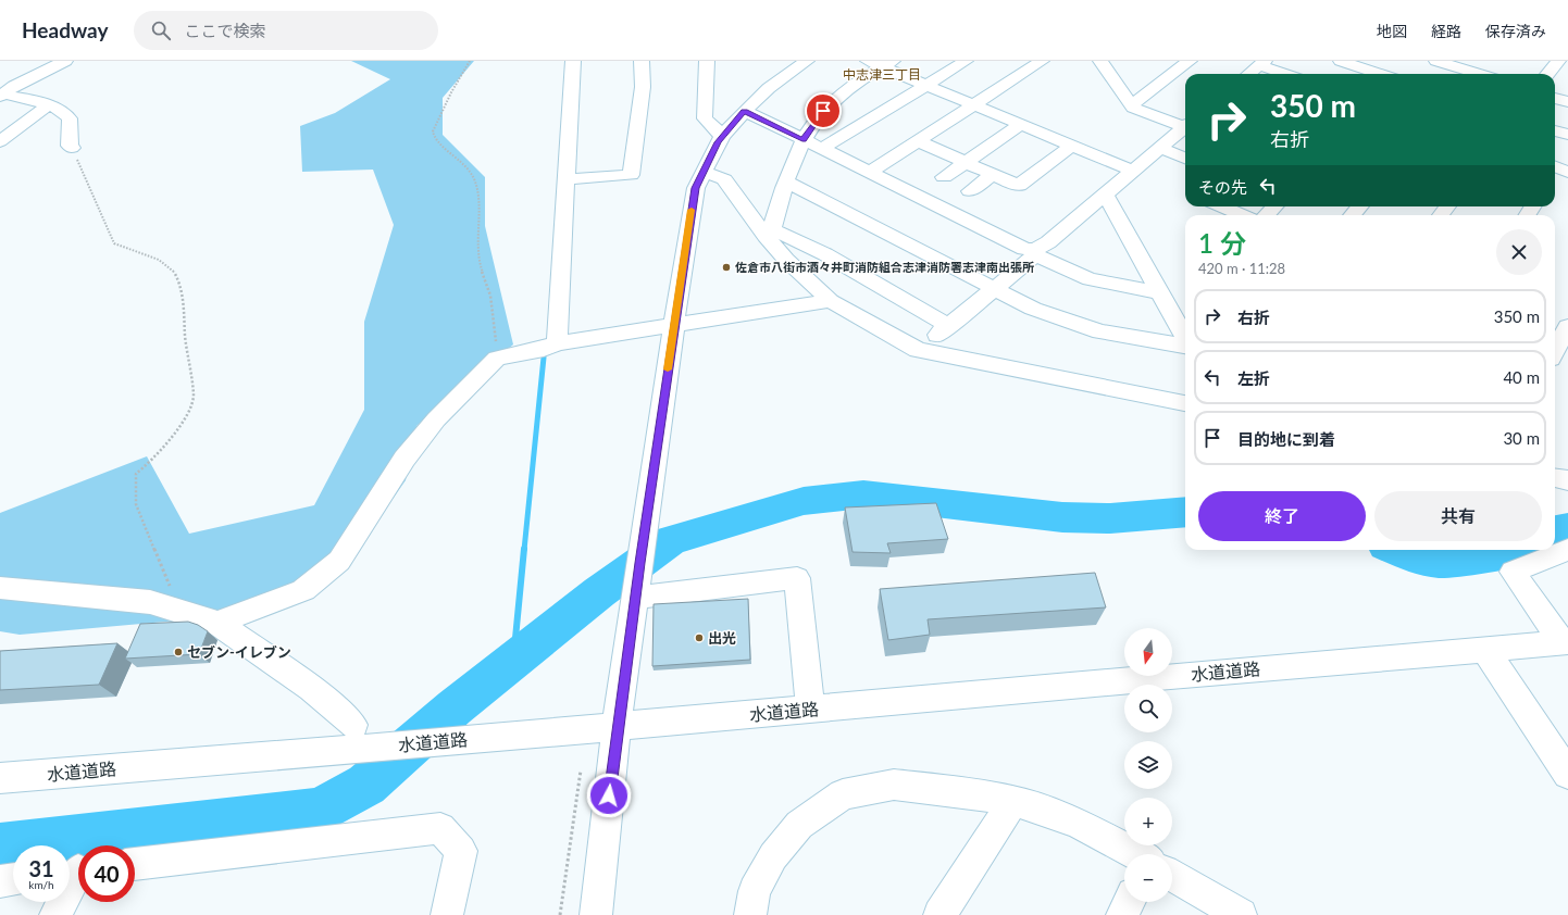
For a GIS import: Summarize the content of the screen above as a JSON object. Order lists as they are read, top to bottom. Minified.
{"streets":{"street":["水道道路"]},"districts":["中志津三丁目"],"places":["佐倉市八街市酒々井町消防組合志津消防署志津南出張所","出光","セブン-イレブン"],"north":"bottom","page":{"header":"Headway","search":"ここで検索","nav":["地図","経路","保存済み"],"turn":["350 m","右折"],"then":"その先","heading":["1 分","420 m · 11:28"],"list":[{"name":"右折","value":"350 m"},{"name":"左折","value":"40 m"},{"name":"目的地に到着","value":"30 m"}],"buttons":["終了","共有"],"map_buttons":["+","−"],"speed":"31 km/h","limit":"40"}}
